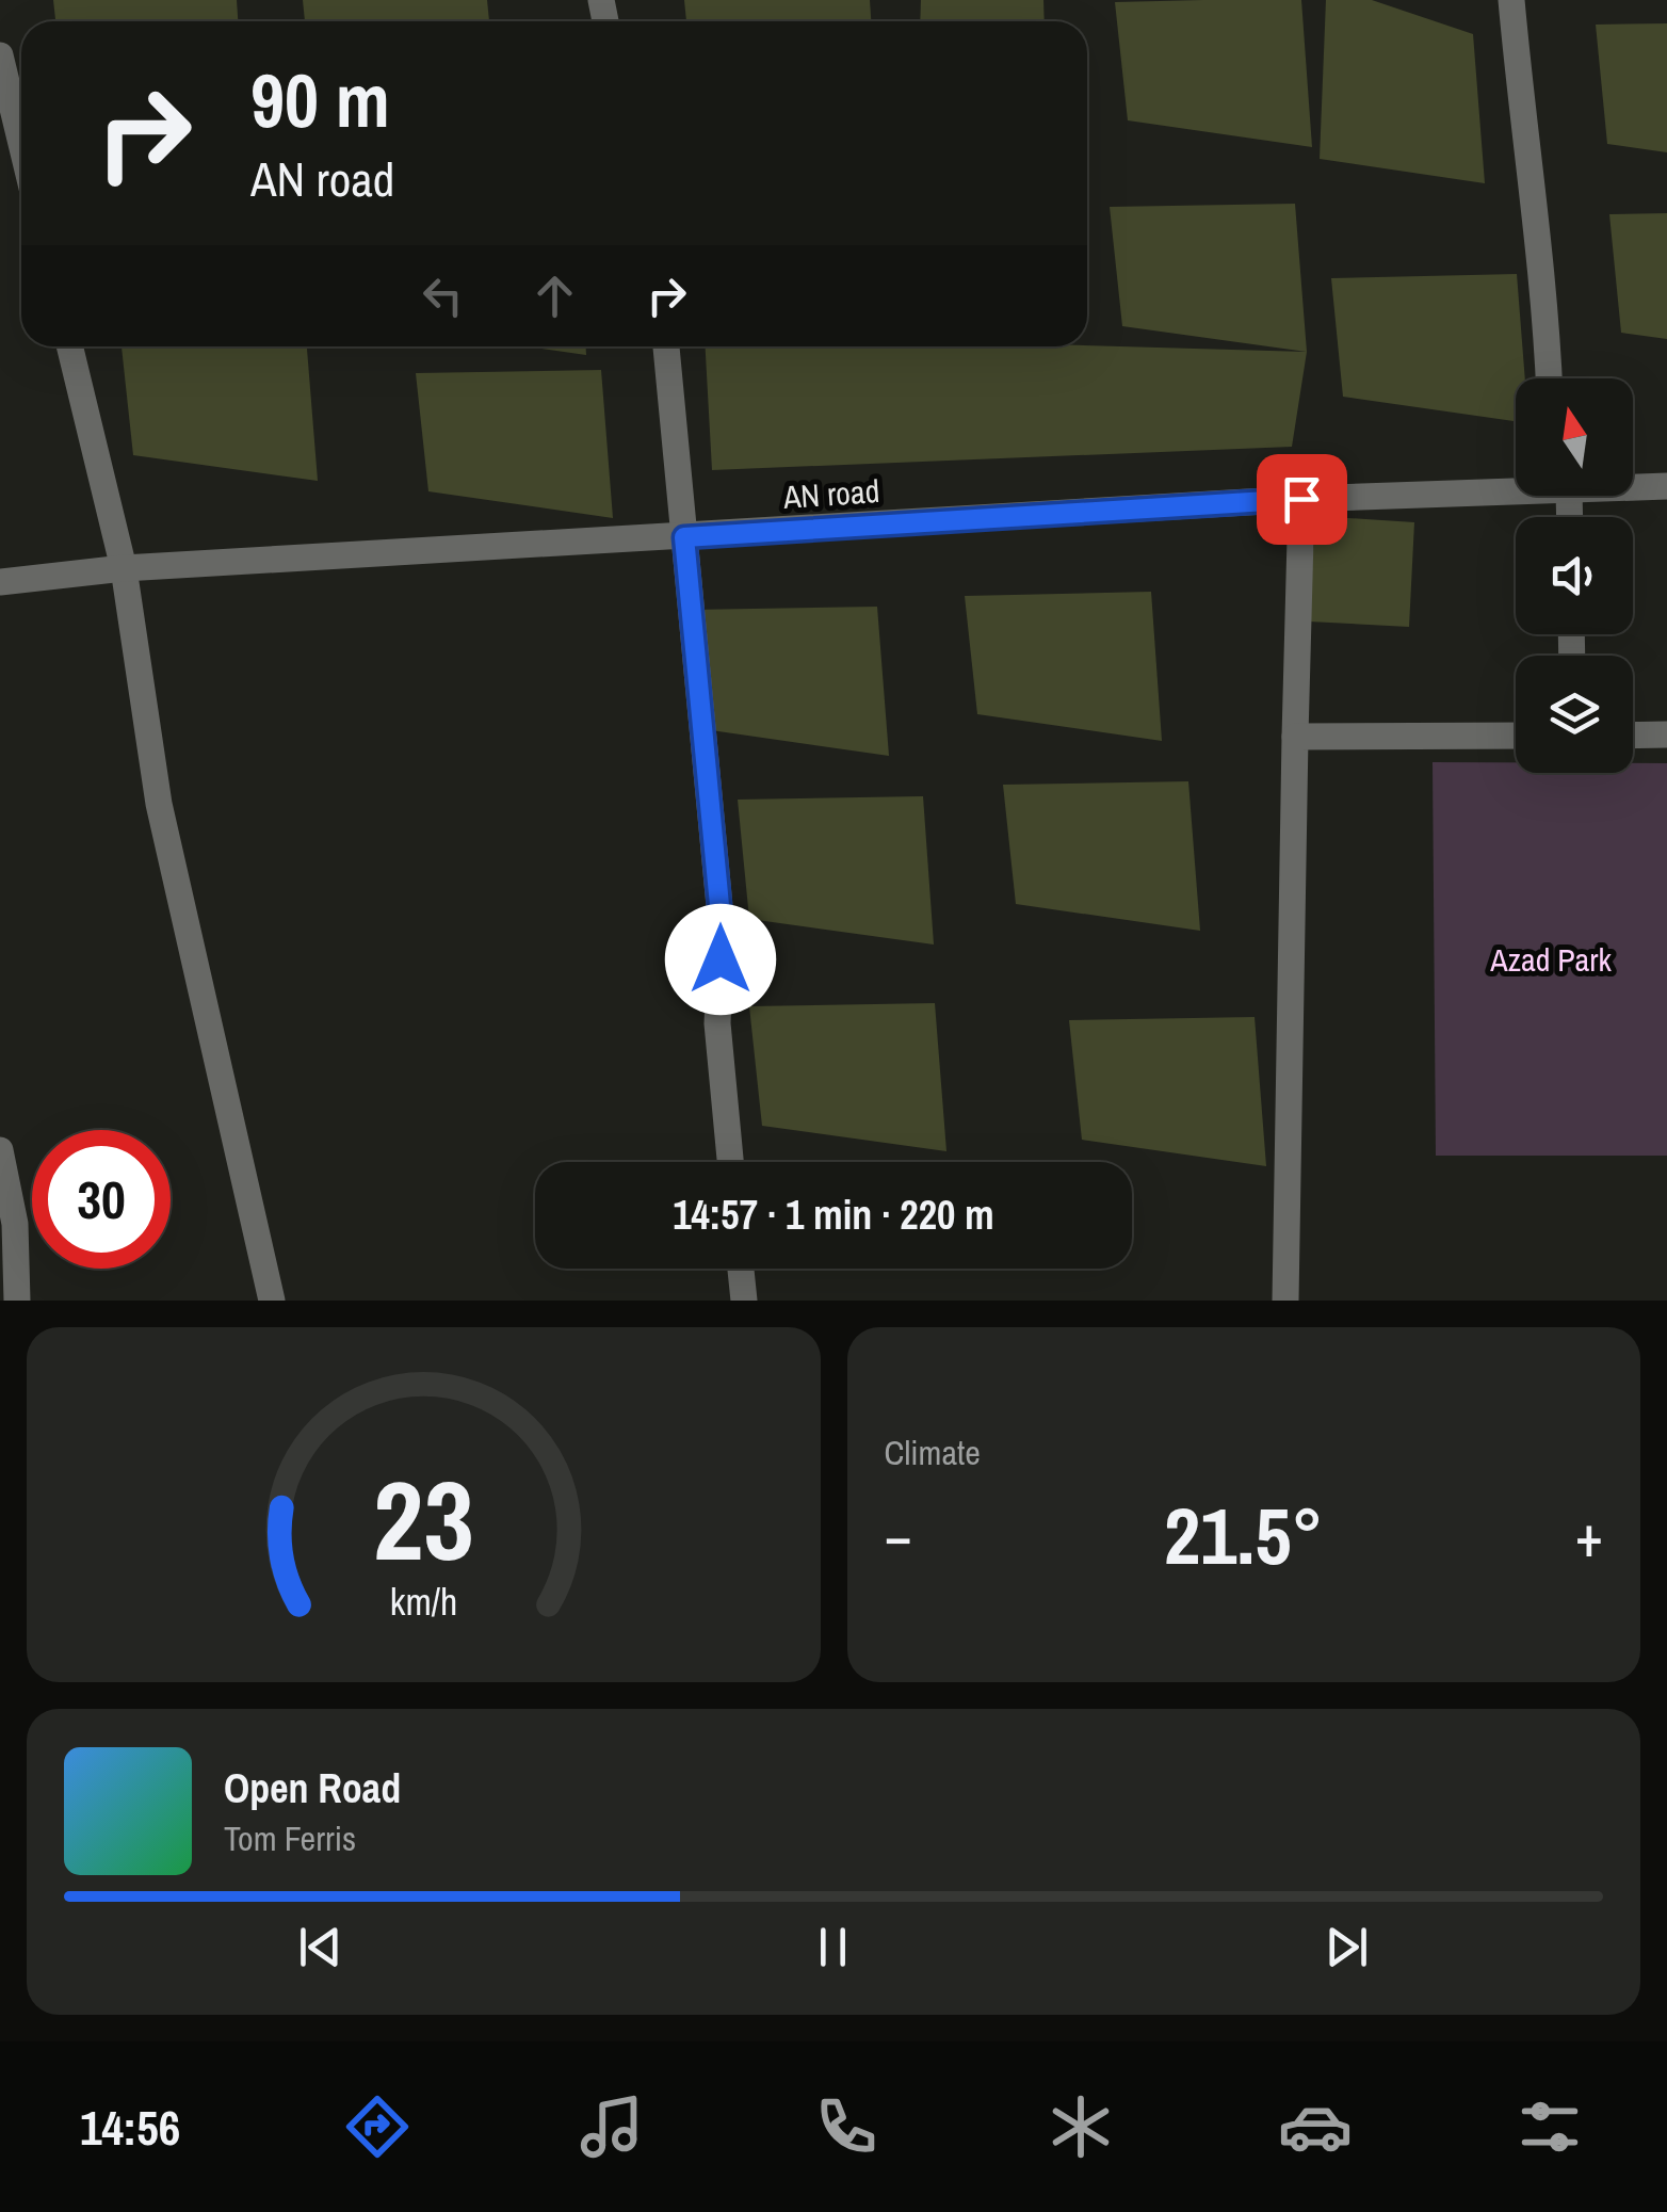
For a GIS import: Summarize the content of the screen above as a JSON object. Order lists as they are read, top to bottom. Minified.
{"streets":{"street":["AN road"]},"parks":["Azad Park"],"north":"top","page":{"turn":["90 m","AN road"],"limit":"30","trip":"14:57 · 1 min · 220 m","tile":"Climate","heat":["−","21.5°","+"],"song":["Open Road","Tom Ferris"],"tabs":"14:56","gauge":["23","km/h"]}}
